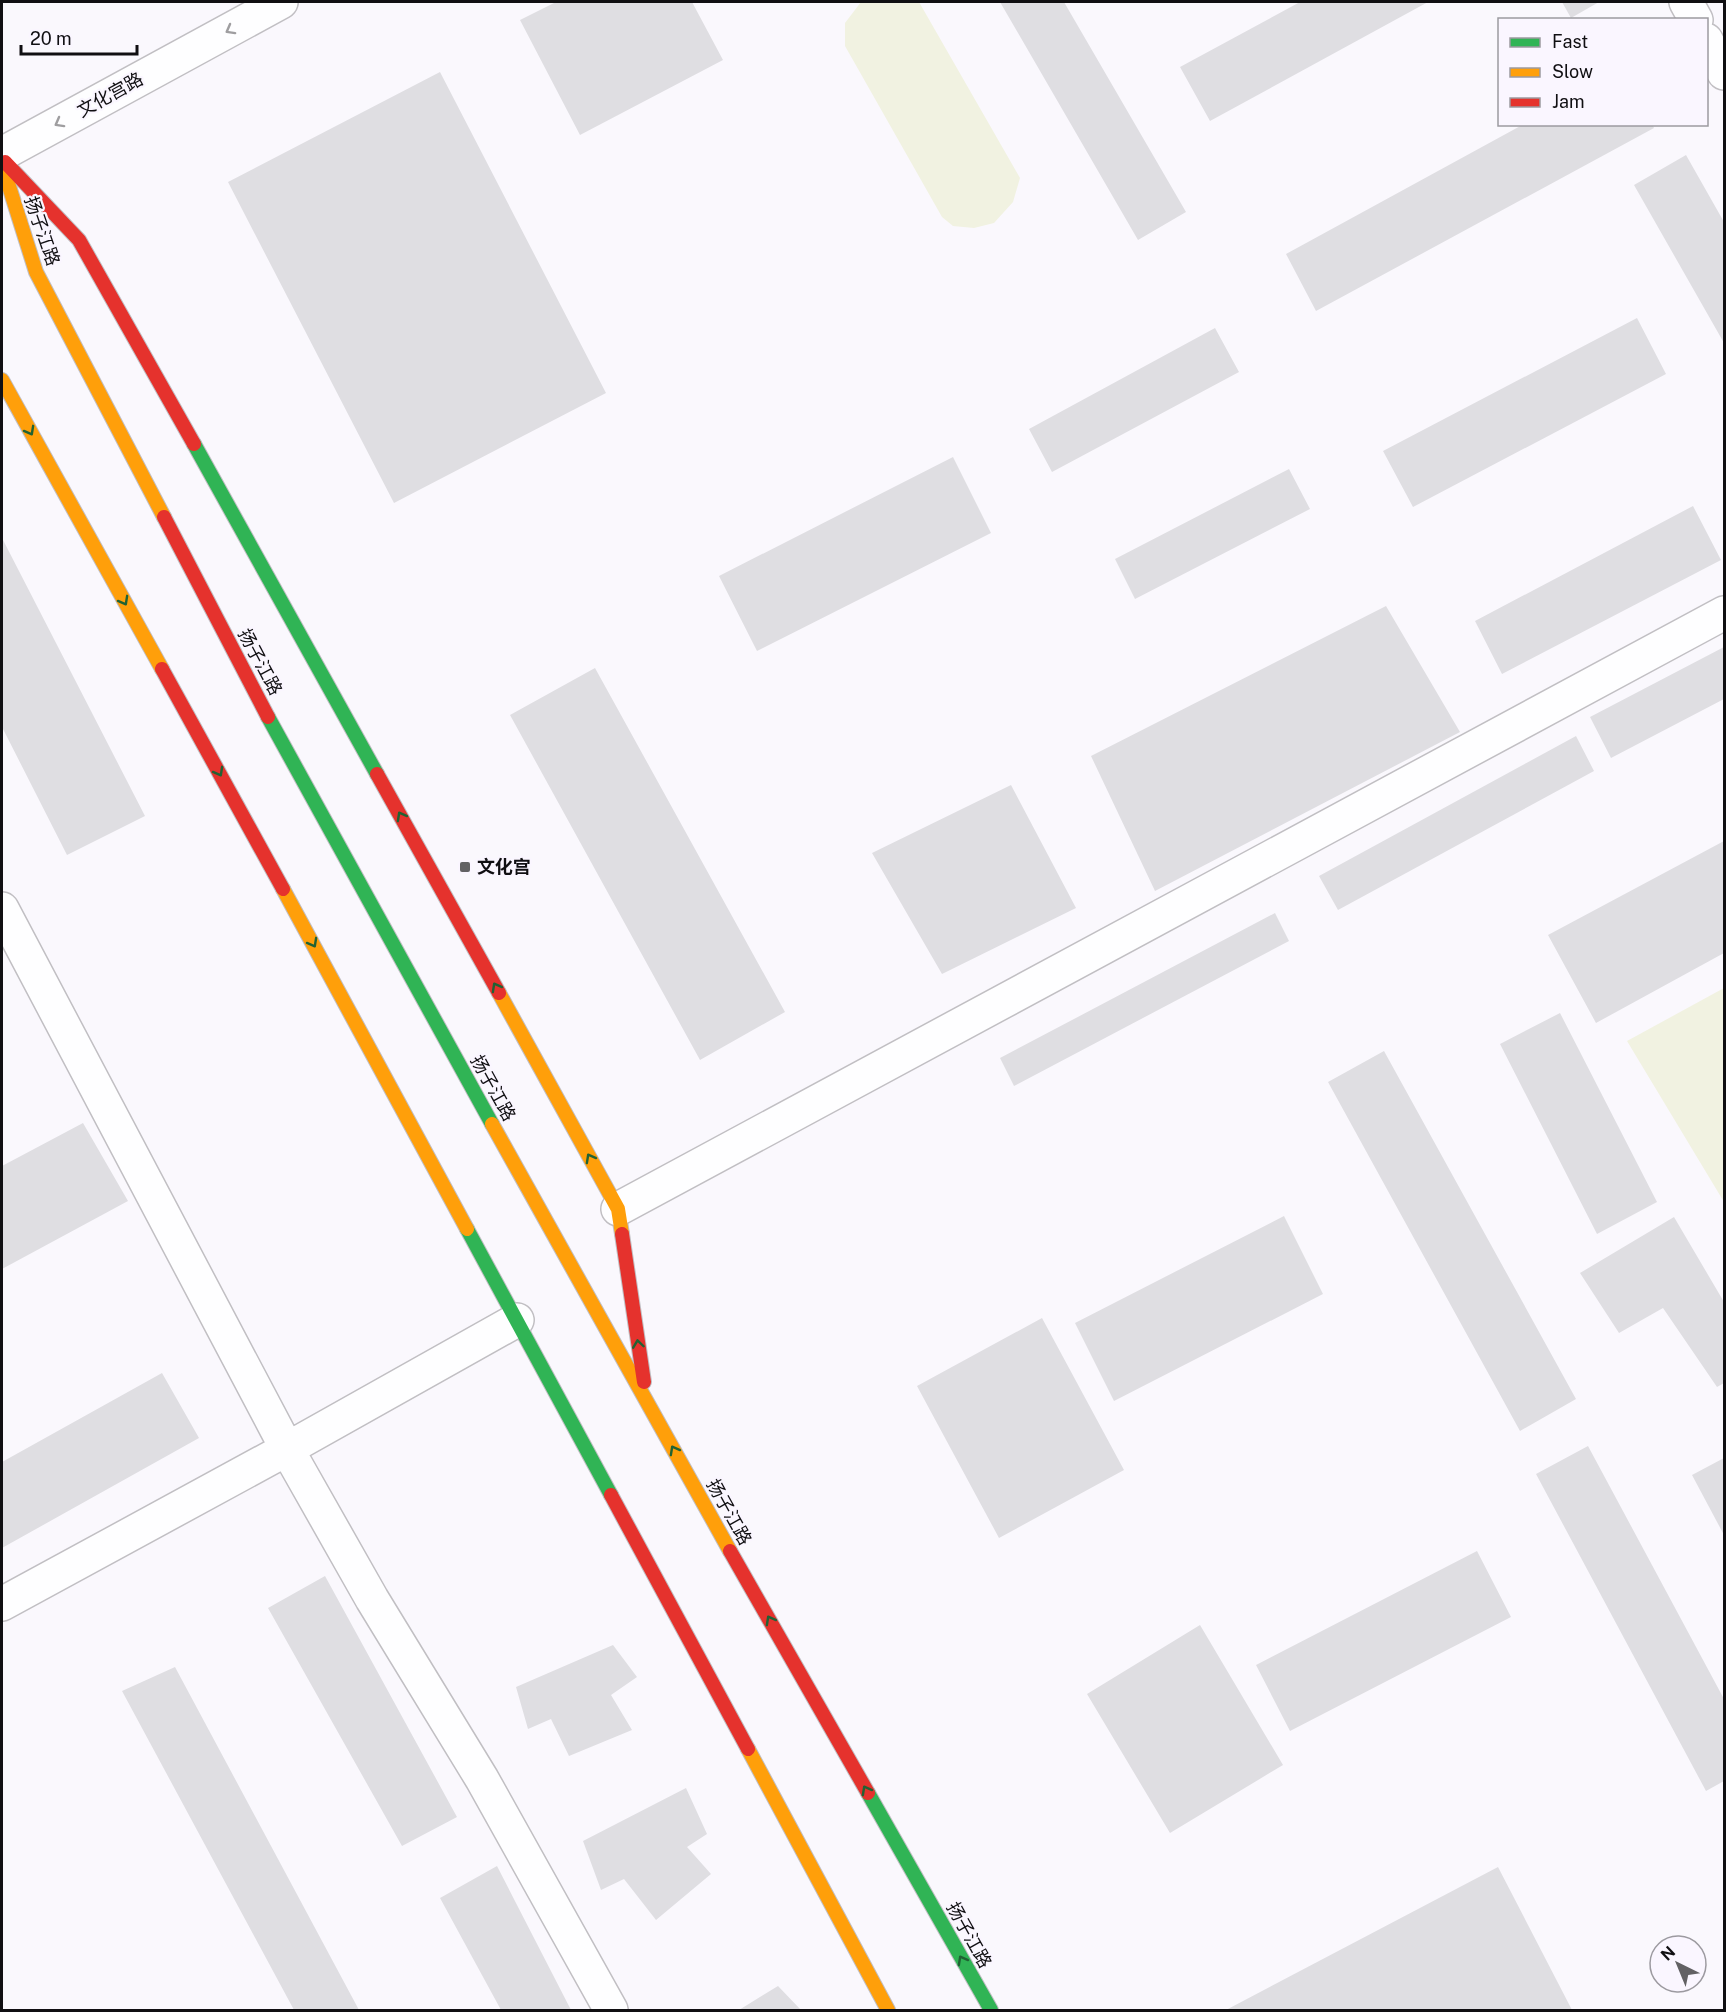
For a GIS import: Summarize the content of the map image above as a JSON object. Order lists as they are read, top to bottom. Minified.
{"streets":{"main road":["扬子江路"],"street":["文化宫路"]},"one_way":["文化宫路"],"places":{"transit":["文化宫"]},"legend":["Fast","Slow","Jam"],"scale_bar":"20 m","north":"top left"}
